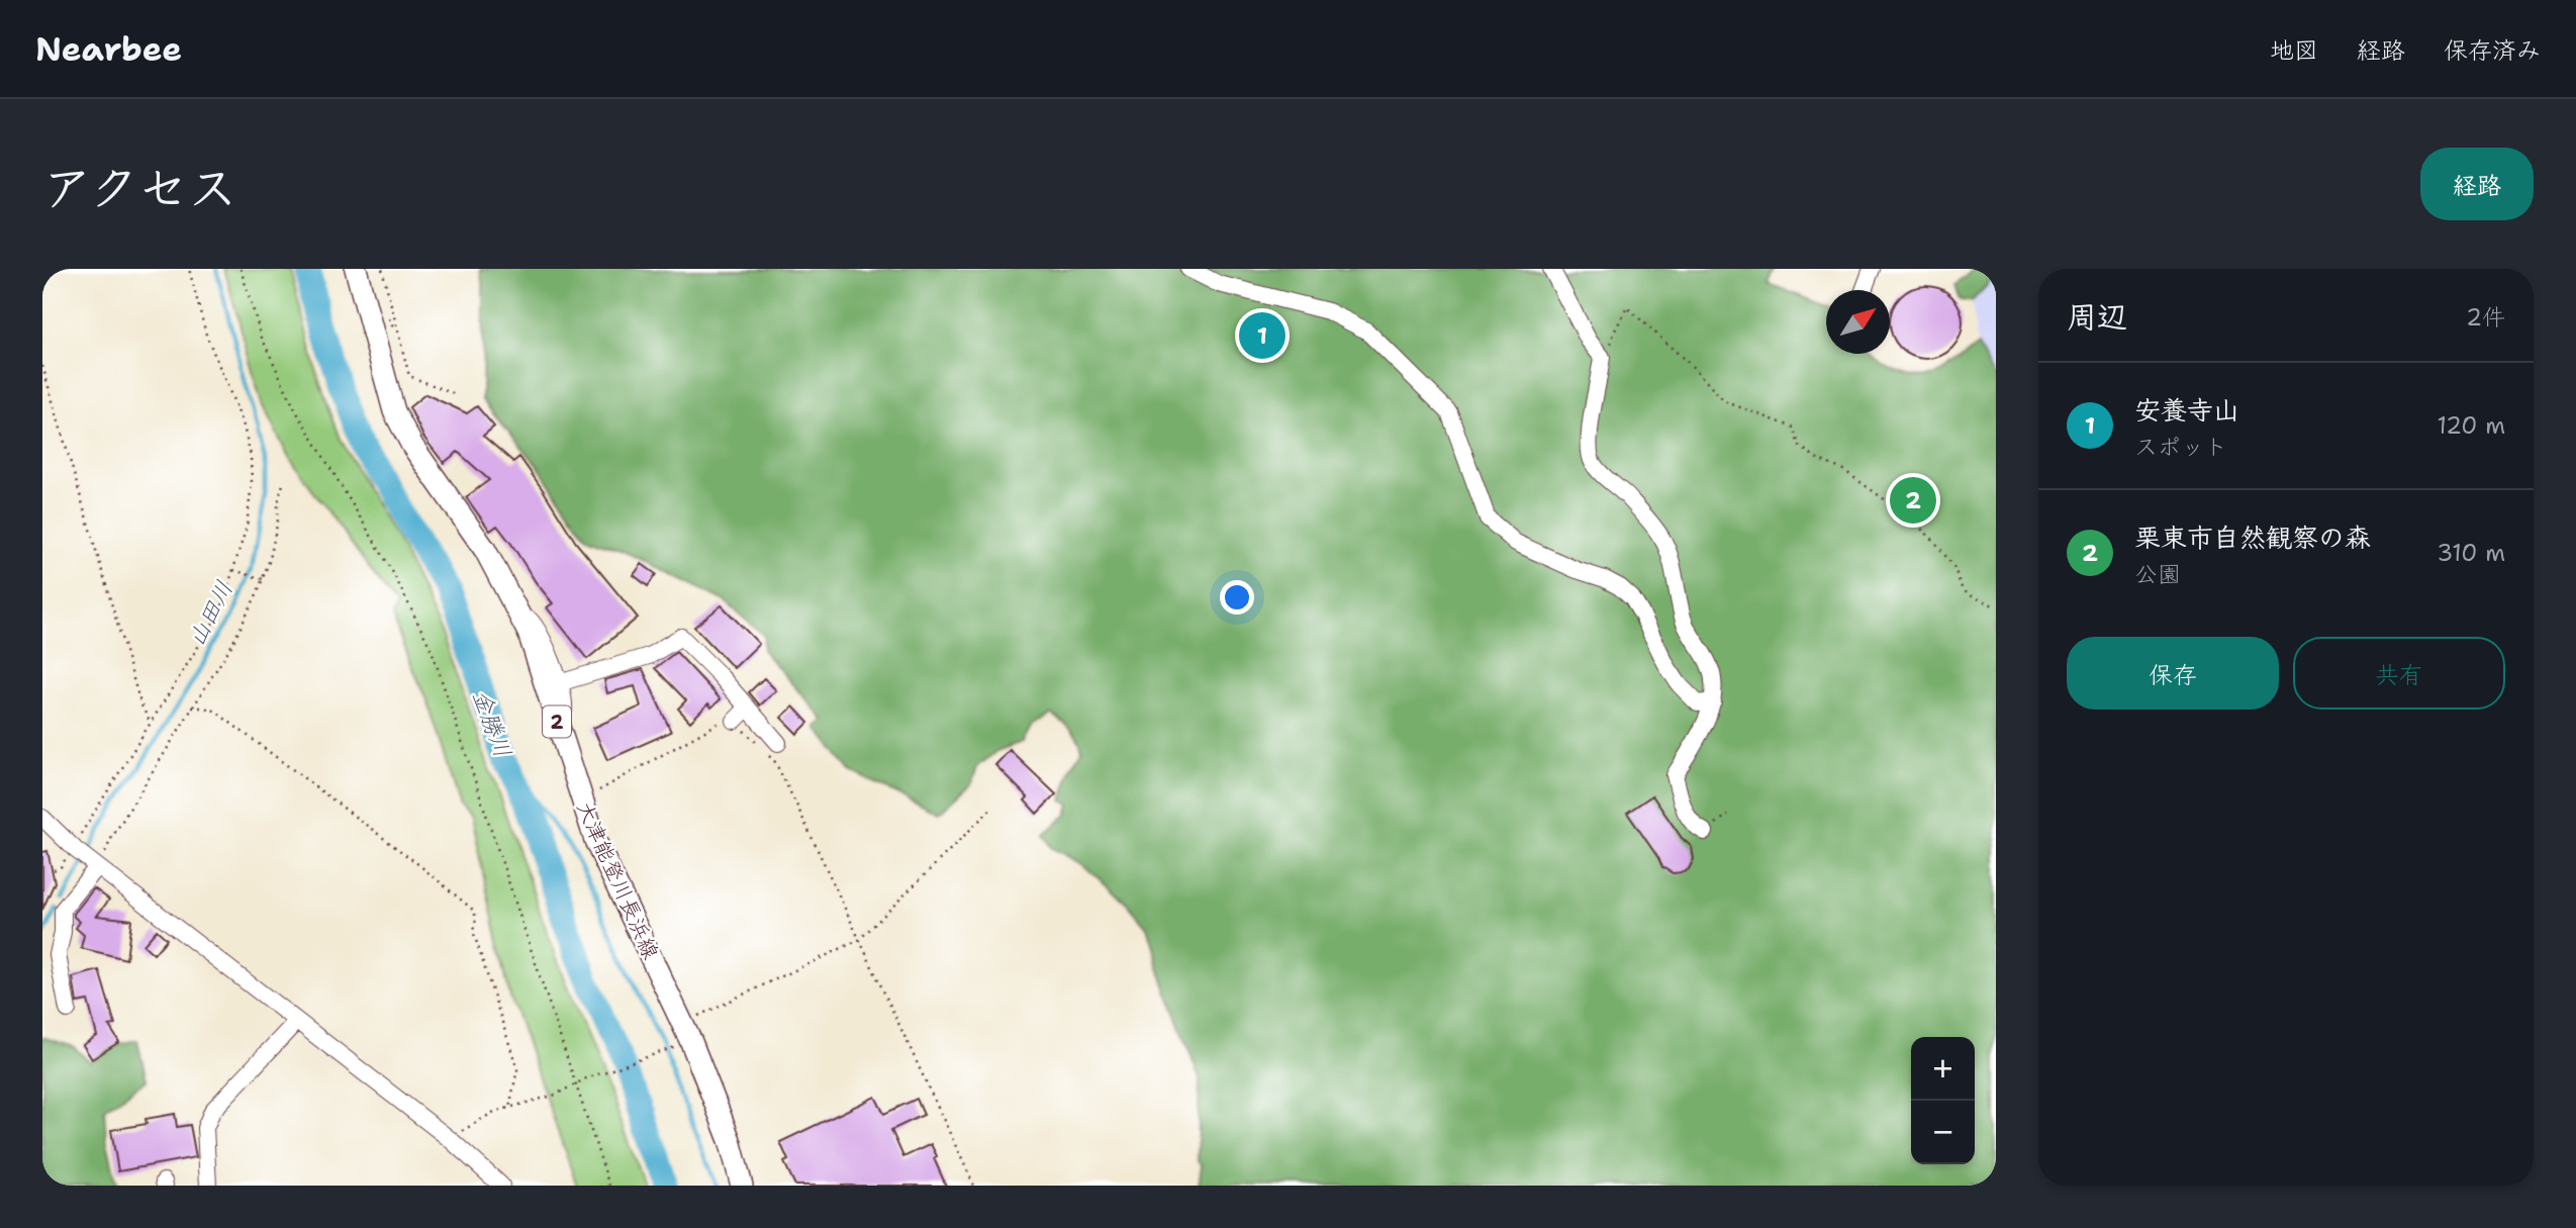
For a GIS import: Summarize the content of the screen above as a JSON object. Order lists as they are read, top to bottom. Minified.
{"streets":{"main road":["2","大津能登川長浜線"]},"water":["山田川","金勝川"],"north":"top right","page":{"header":"Nearbee","nav":["地図","経路","保存済み"],"title":"アクセス","buttons":["経路",["保存","共有"]],"heading":["周辺","2件"],"pins":["1","2"],"list":[{"mark":"1","name":"安養寺山","note":"スポット","value":"120 m"},{"mark":"2","name":"栗東市自然観察の森","note":"公園","value":"310 m"}],"map_buttons":["+","−"]}}
